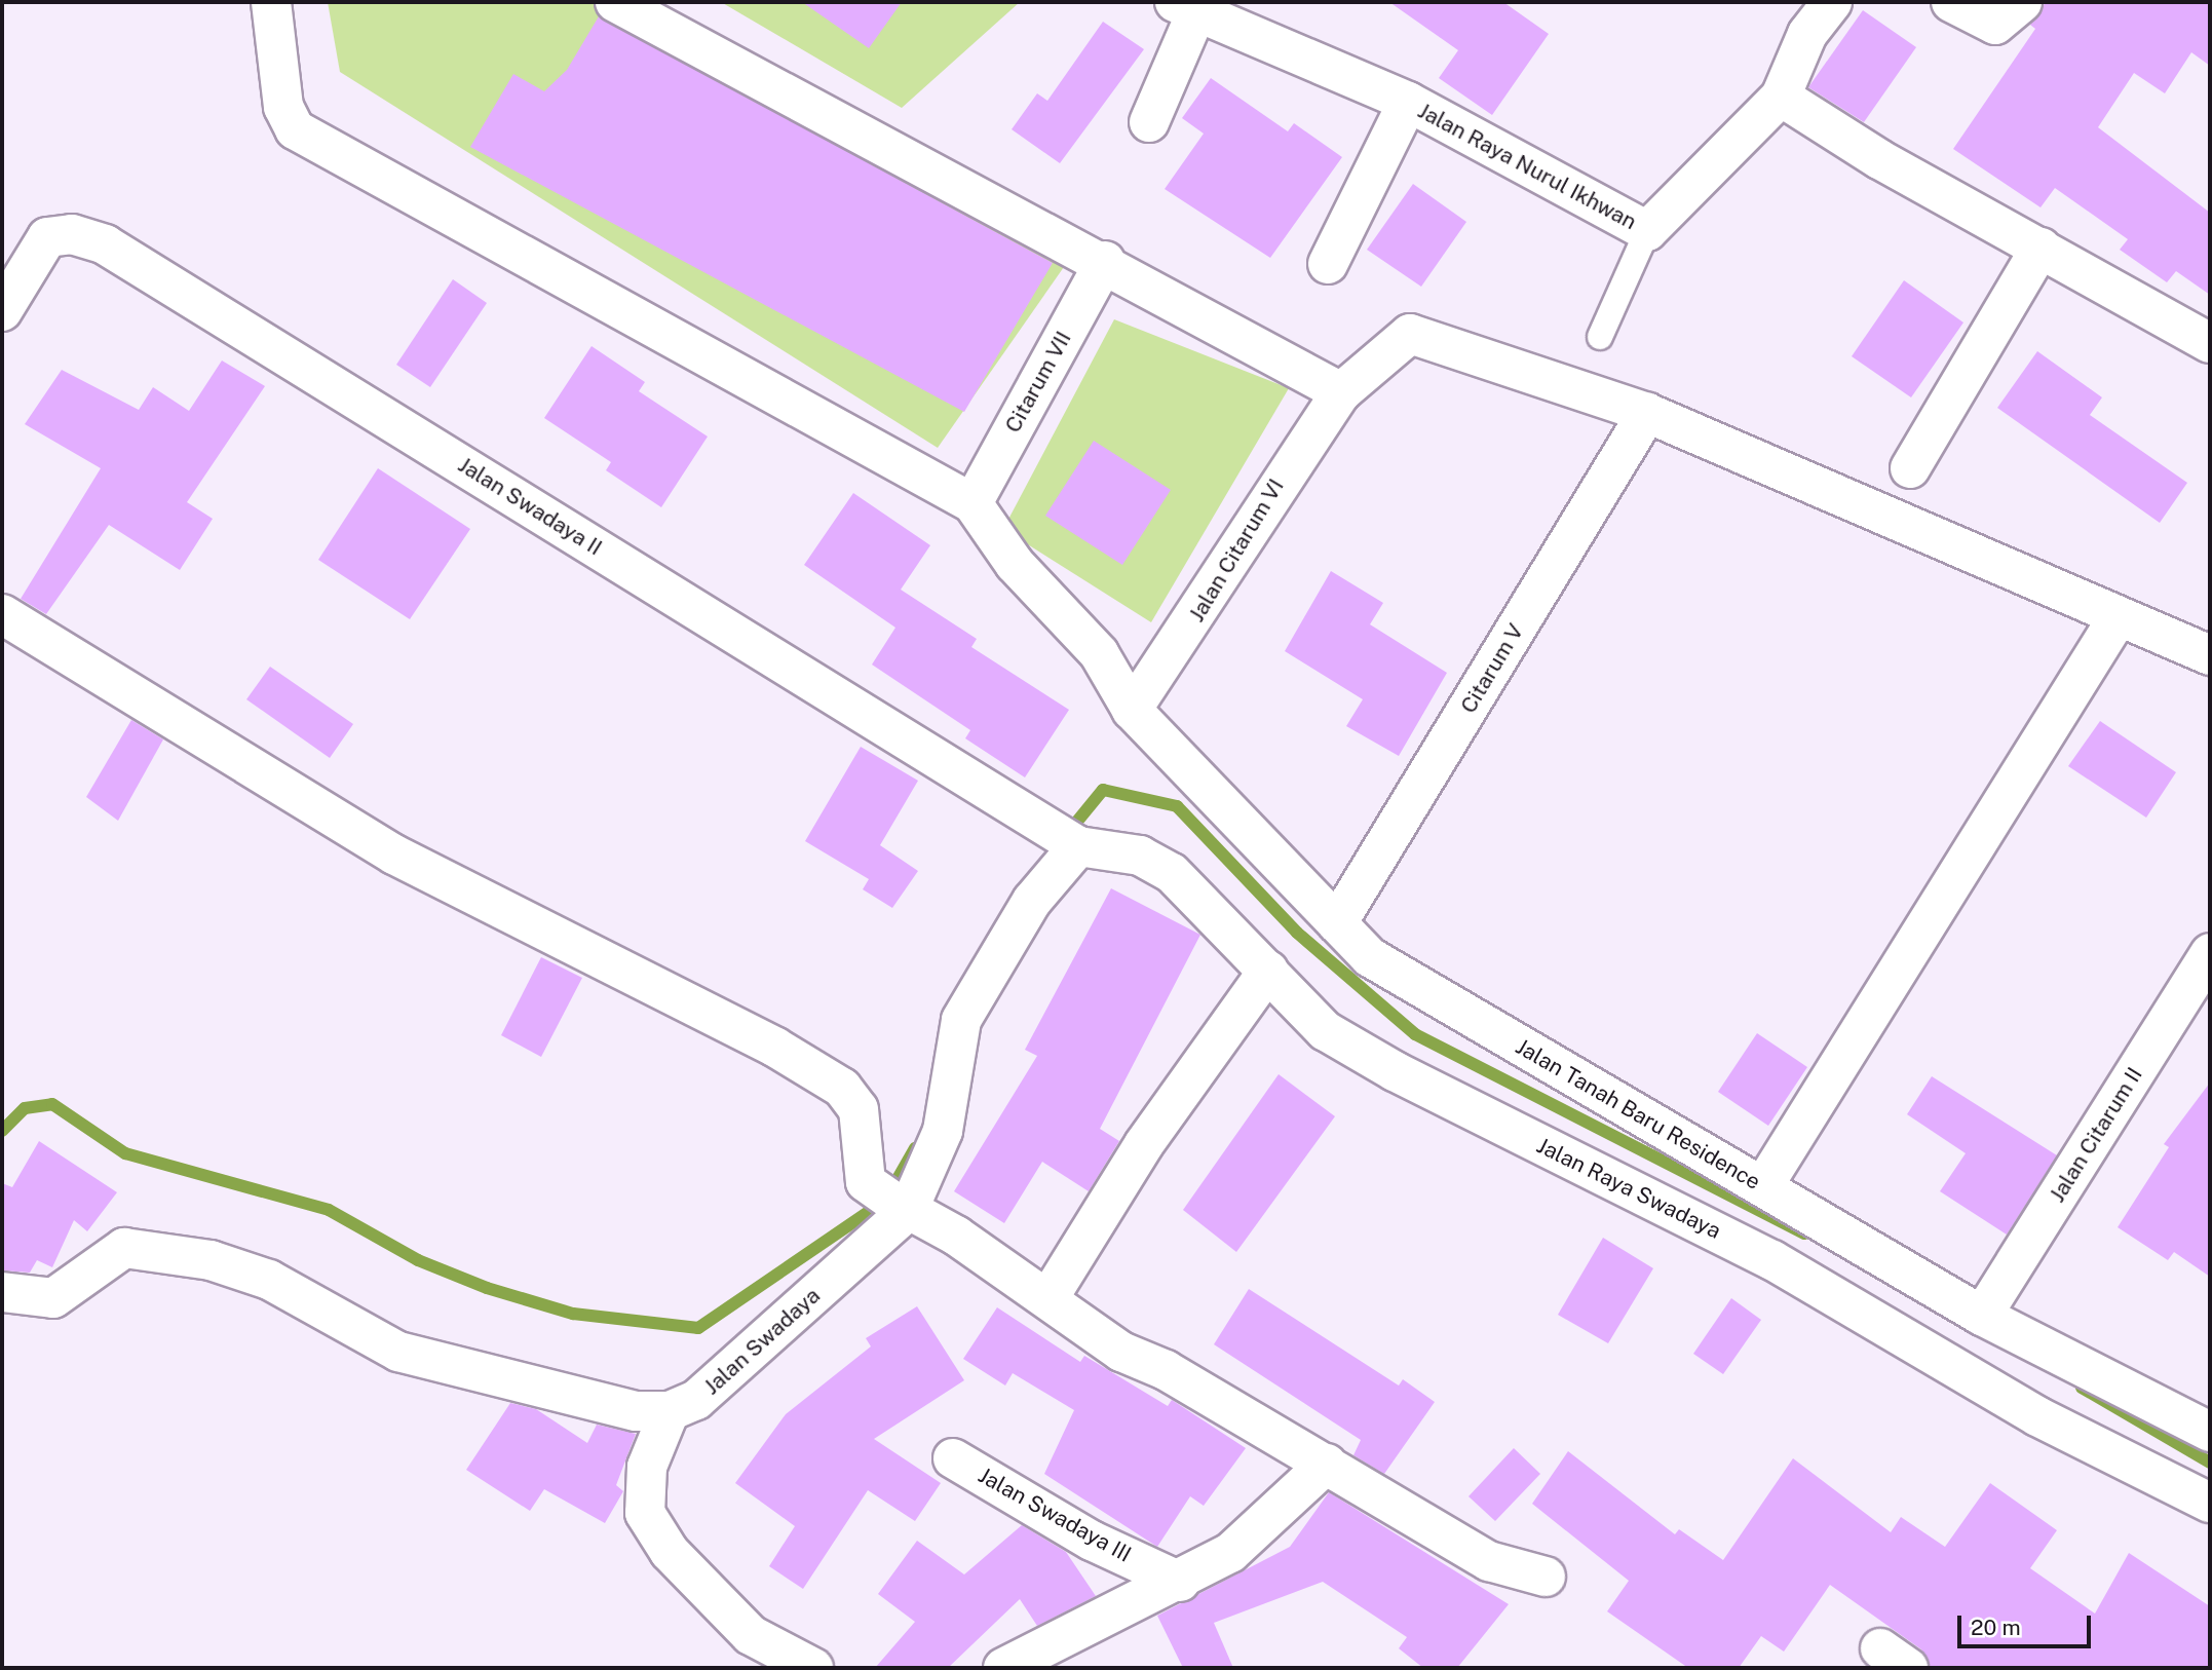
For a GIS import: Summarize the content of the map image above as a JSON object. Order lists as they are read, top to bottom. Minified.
{"streets":{"street":["Jalan Raya Nurul Ikhwan","Citarum VII","Jalan Swadaya II","Jalan Citarum VI","Citarum V","Jalan Tanah Baru Residence","Jalan Citarum II","Jalan Raya Swadaya","Jalan Swadaya","Jalan Swadaya III"]},"crossings":[["Citarum VII","Jalan Tanah Baru Residence"],["Jalan Swadaya II","Jalan Raya Swadaya"],["Jalan Swadaya II","Jalan Swadaya"],["Jalan Citarum VI","Citarum V"],["Jalan Citarum VI","Jalan Tanah Baru Residence"],["Citarum V","Jalan Tanah Baru Residence"],["Jalan Tanah Baru Residence","Jalan Citarum II"],["Jalan Raya Swadaya","Jalan Swadaya"]],"scale_bar":"20 m"}
